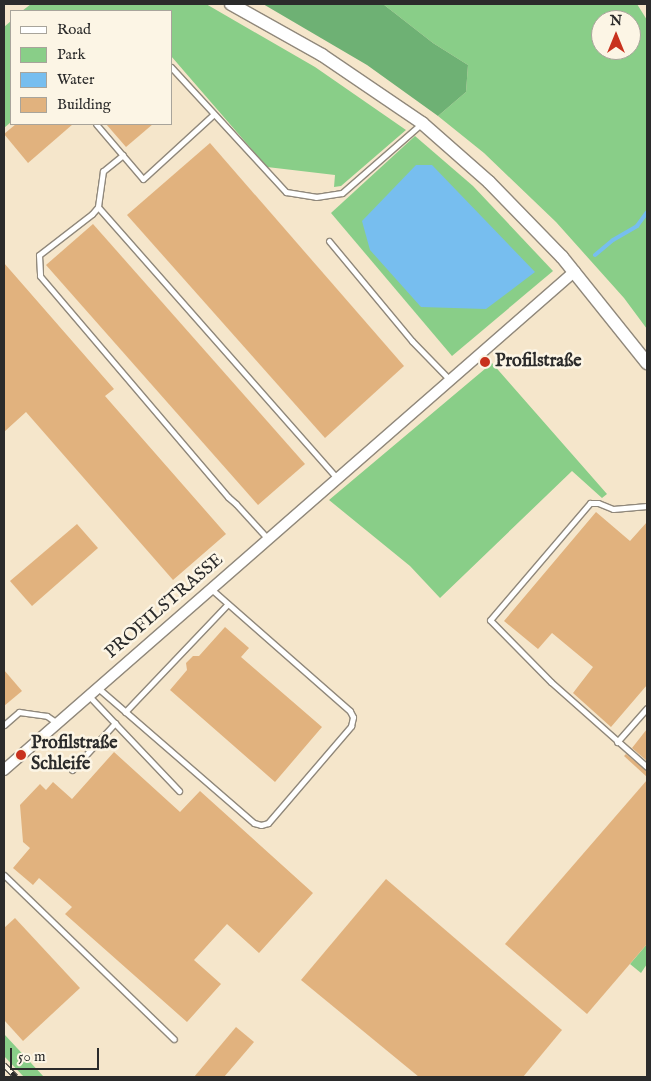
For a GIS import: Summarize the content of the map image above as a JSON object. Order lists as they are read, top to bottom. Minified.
{"streets":{"street":["PROFILSTRASSE"]},"places":["Profilstraße","Profilstraße Schleife"],"legend":["Road","Park","Water","Building"],"scale_bar":"50 m","north":"top"}
